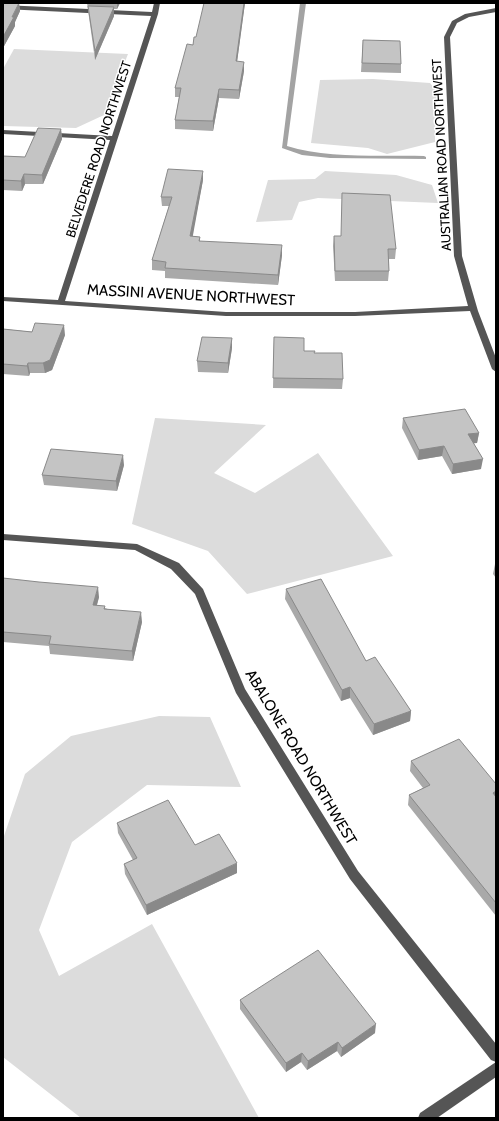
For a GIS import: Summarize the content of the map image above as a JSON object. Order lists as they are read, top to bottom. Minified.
{"streets":{"street":["BELVEDERE ROAD NORTHWEST","AUSTRALIAN ROAD NORTHWEST","MASSINI AVENUE NORTHWEST","ABALONE ROAD NORTHWEST"]},"crossings":[["BELVEDERE ROAD NORTHWEST","MASSINI AVENUE NORTHWEST"],["AUSTRALIAN ROAD NORTHWEST","MASSINI AVENUE NORTHWEST"]]}
